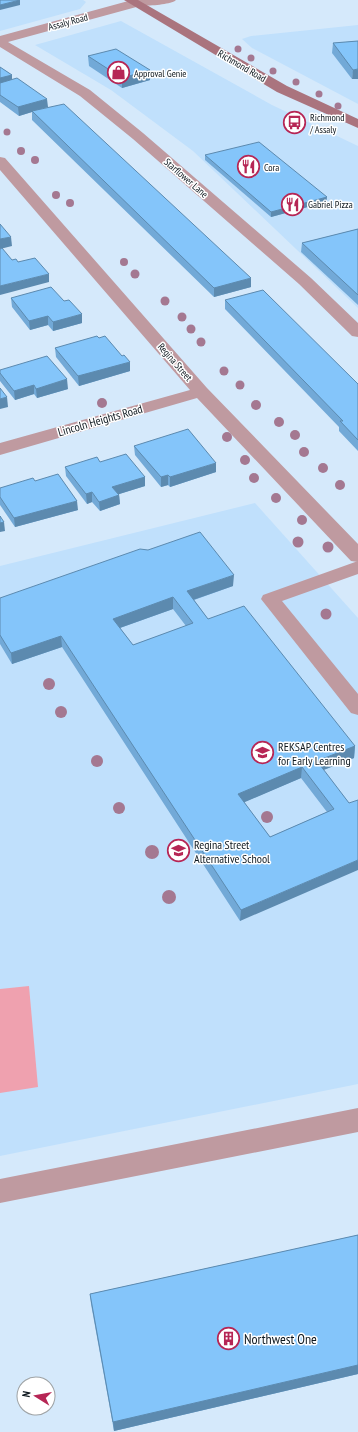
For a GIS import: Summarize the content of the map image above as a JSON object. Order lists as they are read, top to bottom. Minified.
{"streets":{"main road":["Richmond Road"],"street":["Assaly Road","Starflower Lane","Regina Street","Lincoln Heights Road"]},"crossings":[["Assaly Road","Richmond Road"],["Assaly Road","Starflower Lane"],["Regina Street","Lincoln Heights Road"]],"places":{"shop":["Approval Genie"],"bus stop":["Richmond / Assaly"],"restaurant":["Cora","Gabriel Pizza"],"school or university":["REKSAP Centres for Early Learning","Regina Street Alternative School"],"building":["Northwest One"]},"north":"left"}
